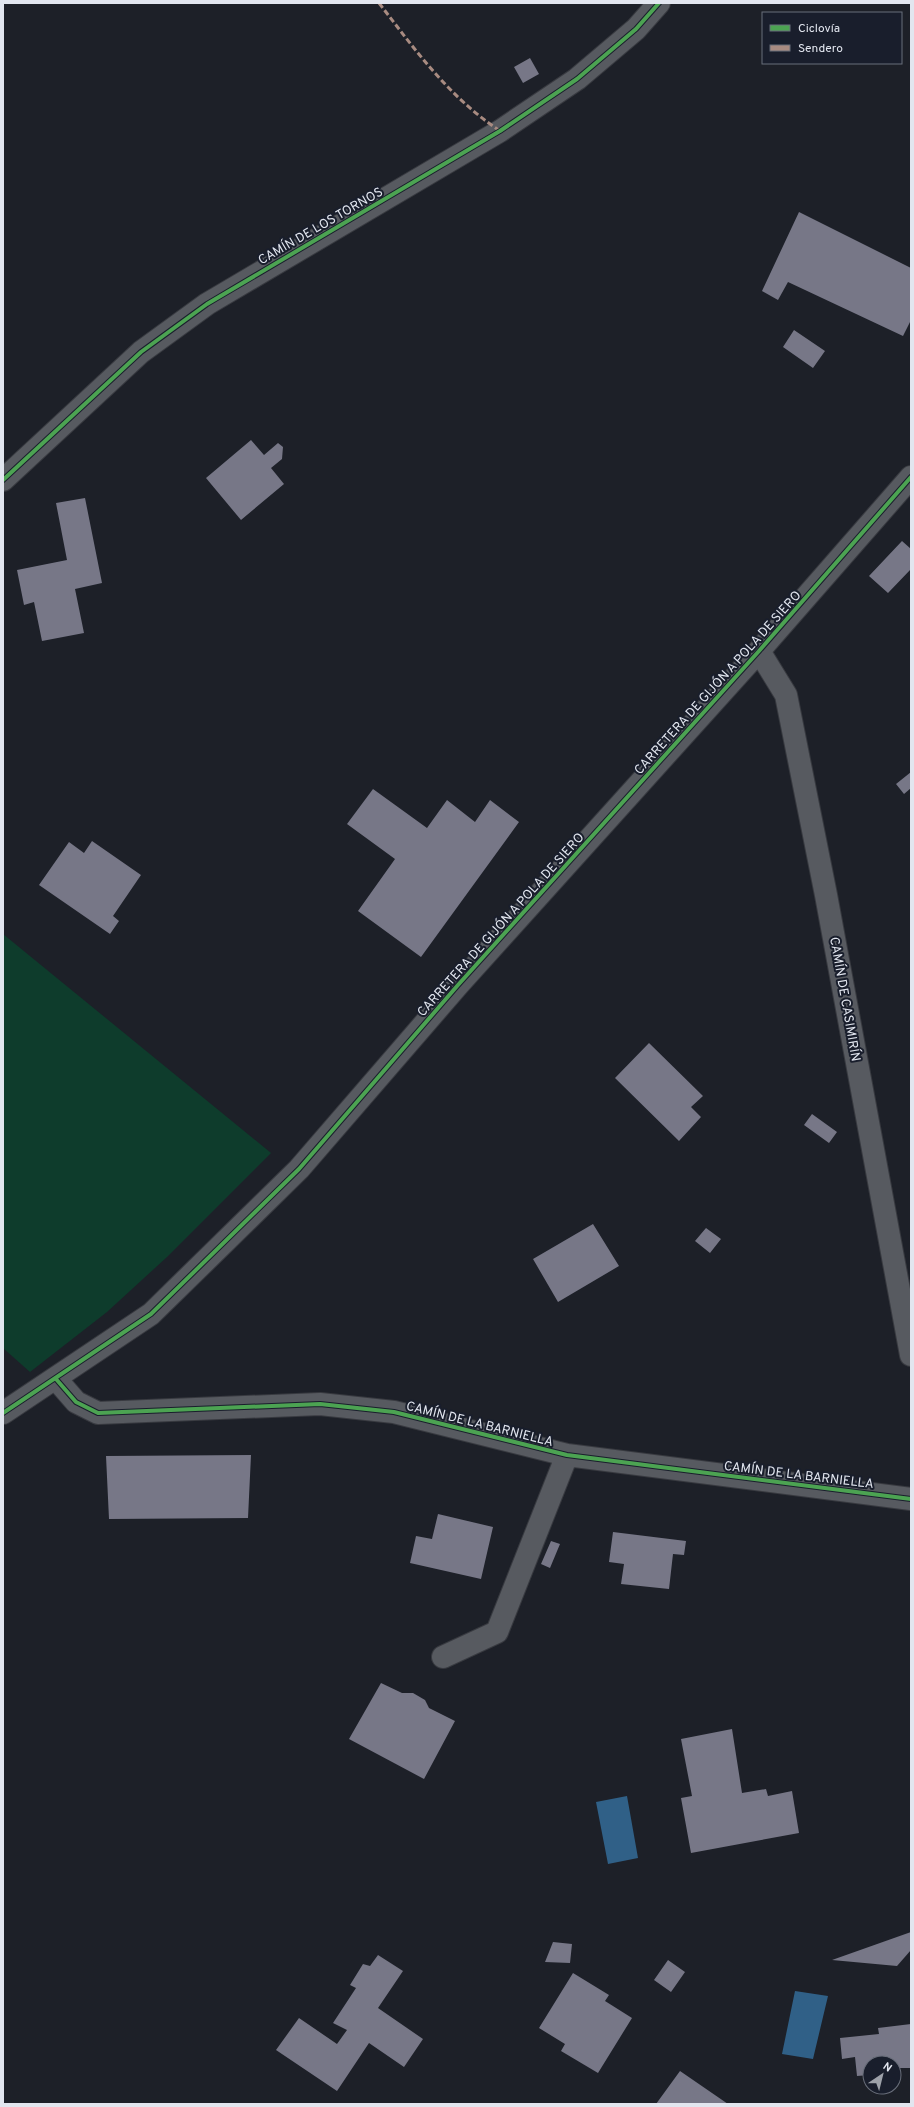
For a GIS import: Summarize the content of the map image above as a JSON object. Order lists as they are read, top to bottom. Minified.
{"streets":{"street":["CAMÍN DE LOS TORNOS","CARRETERA DE GIJÓN A POLA DE SIERO","CAMÍN DE CASIMIRÍN","CAMÍN DE LA BARNIELLA"]},"crossings":[["CARRETERA DE GIJÓN A POLA DE SIERO","CAMÍN DE CASIMIRÍN"],["CARRETERA DE GIJÓN A POLA DE SIERO","CAMÍN DE LA BARNIELLA"]],"legend":["Ciclovía","Sendero"],"north":"top right"}
